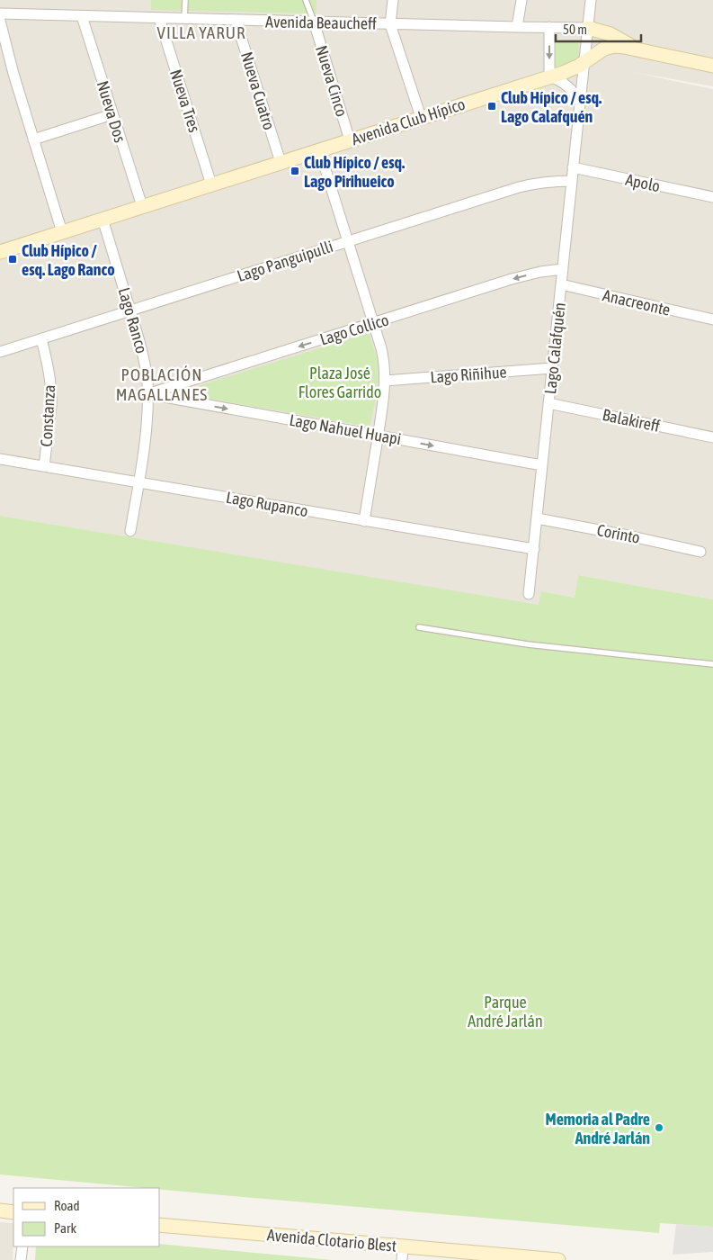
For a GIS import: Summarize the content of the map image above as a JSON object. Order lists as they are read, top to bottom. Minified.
{"streets":{"main road":["Avenida Club Hípico","Avenida Clotario Blest"],"street":["Avenida Beaucheff","Nueva Cinco","Nueva Cuatro","Nueva Tres","Nueva Dos","Apolo","Lago Panguipulli","Anacreonte","Lago Ranco","Lago Collico","Lago Calafquén","Lago Riñihue","Constanza","Balakireff","Lago Nahuel Huapi","Lago Rupanco","Corinto"]},"crossings":[["Avenida Beaucheff","Nueva Cinco"],["Avenida Beaucheff","Nueva Cuatro"],["Avenida Beaucheff","Nueva Tres"],["Avenida Beaucheff","Nueva Dos"],["Avenida Beaucheff","Lago Calafquén"],["Nueva Cinco","Avenida Club Hípico"],["Nueva Cuatro","Avenida Club Hípico"],["Nueva Tres","Avenida Club Hípico"],["Nueva Dos","Avenida Club Hípico"],["Avenida Club Hípico","Lago Ranco"],["Avenida Club Hípico","Lago Calafquén"],["Apolo","Lago Calafquén"],["Lago Panguipulli","Lago Ranco"],["Lago Panguipulli","Lago Calafquén"],["Lago Panguipulli","Constanza"],["Anacreonte","Lago Calafquén"],["Lago Ranco","Lago Collico"],["Lago Ranco","Lago Nahuel Huapi"],["Lago Ranco","Lago Rupanco"],["Lago Collico","Lago Calafquén"],["Lago Collico","Lago Nahuel Huapi"],["Lago Calafquén","Lago Riñihue"],["Lago Calafquén","Balakireff"],["Lago Calafquén","Lago Nahuel Huapi"],["Lago Calafquén","Lago Rupanco"],["Lago Calafquén","Corinto"],["Constanza","Lago Rupanco"]],"one_way":["Lago Collico","Lago Nahuel Huapi"],"districts":["VILLA YARUR","POBLACIÓN MAGALLANES"],"parks":["Plaza José Flores Garrido","Parque André Jarlán"],"places":{"transit":["Club Hípico / esq. Lago Calafquén","Club Hípico / esq. Lago Pirihueico","Club Hípico / esq. Lago Ranco"],"other":["Memoria al Padre André Jarlán"]},"legend":["Road","Park"],"scale_bar":"50 m"}
